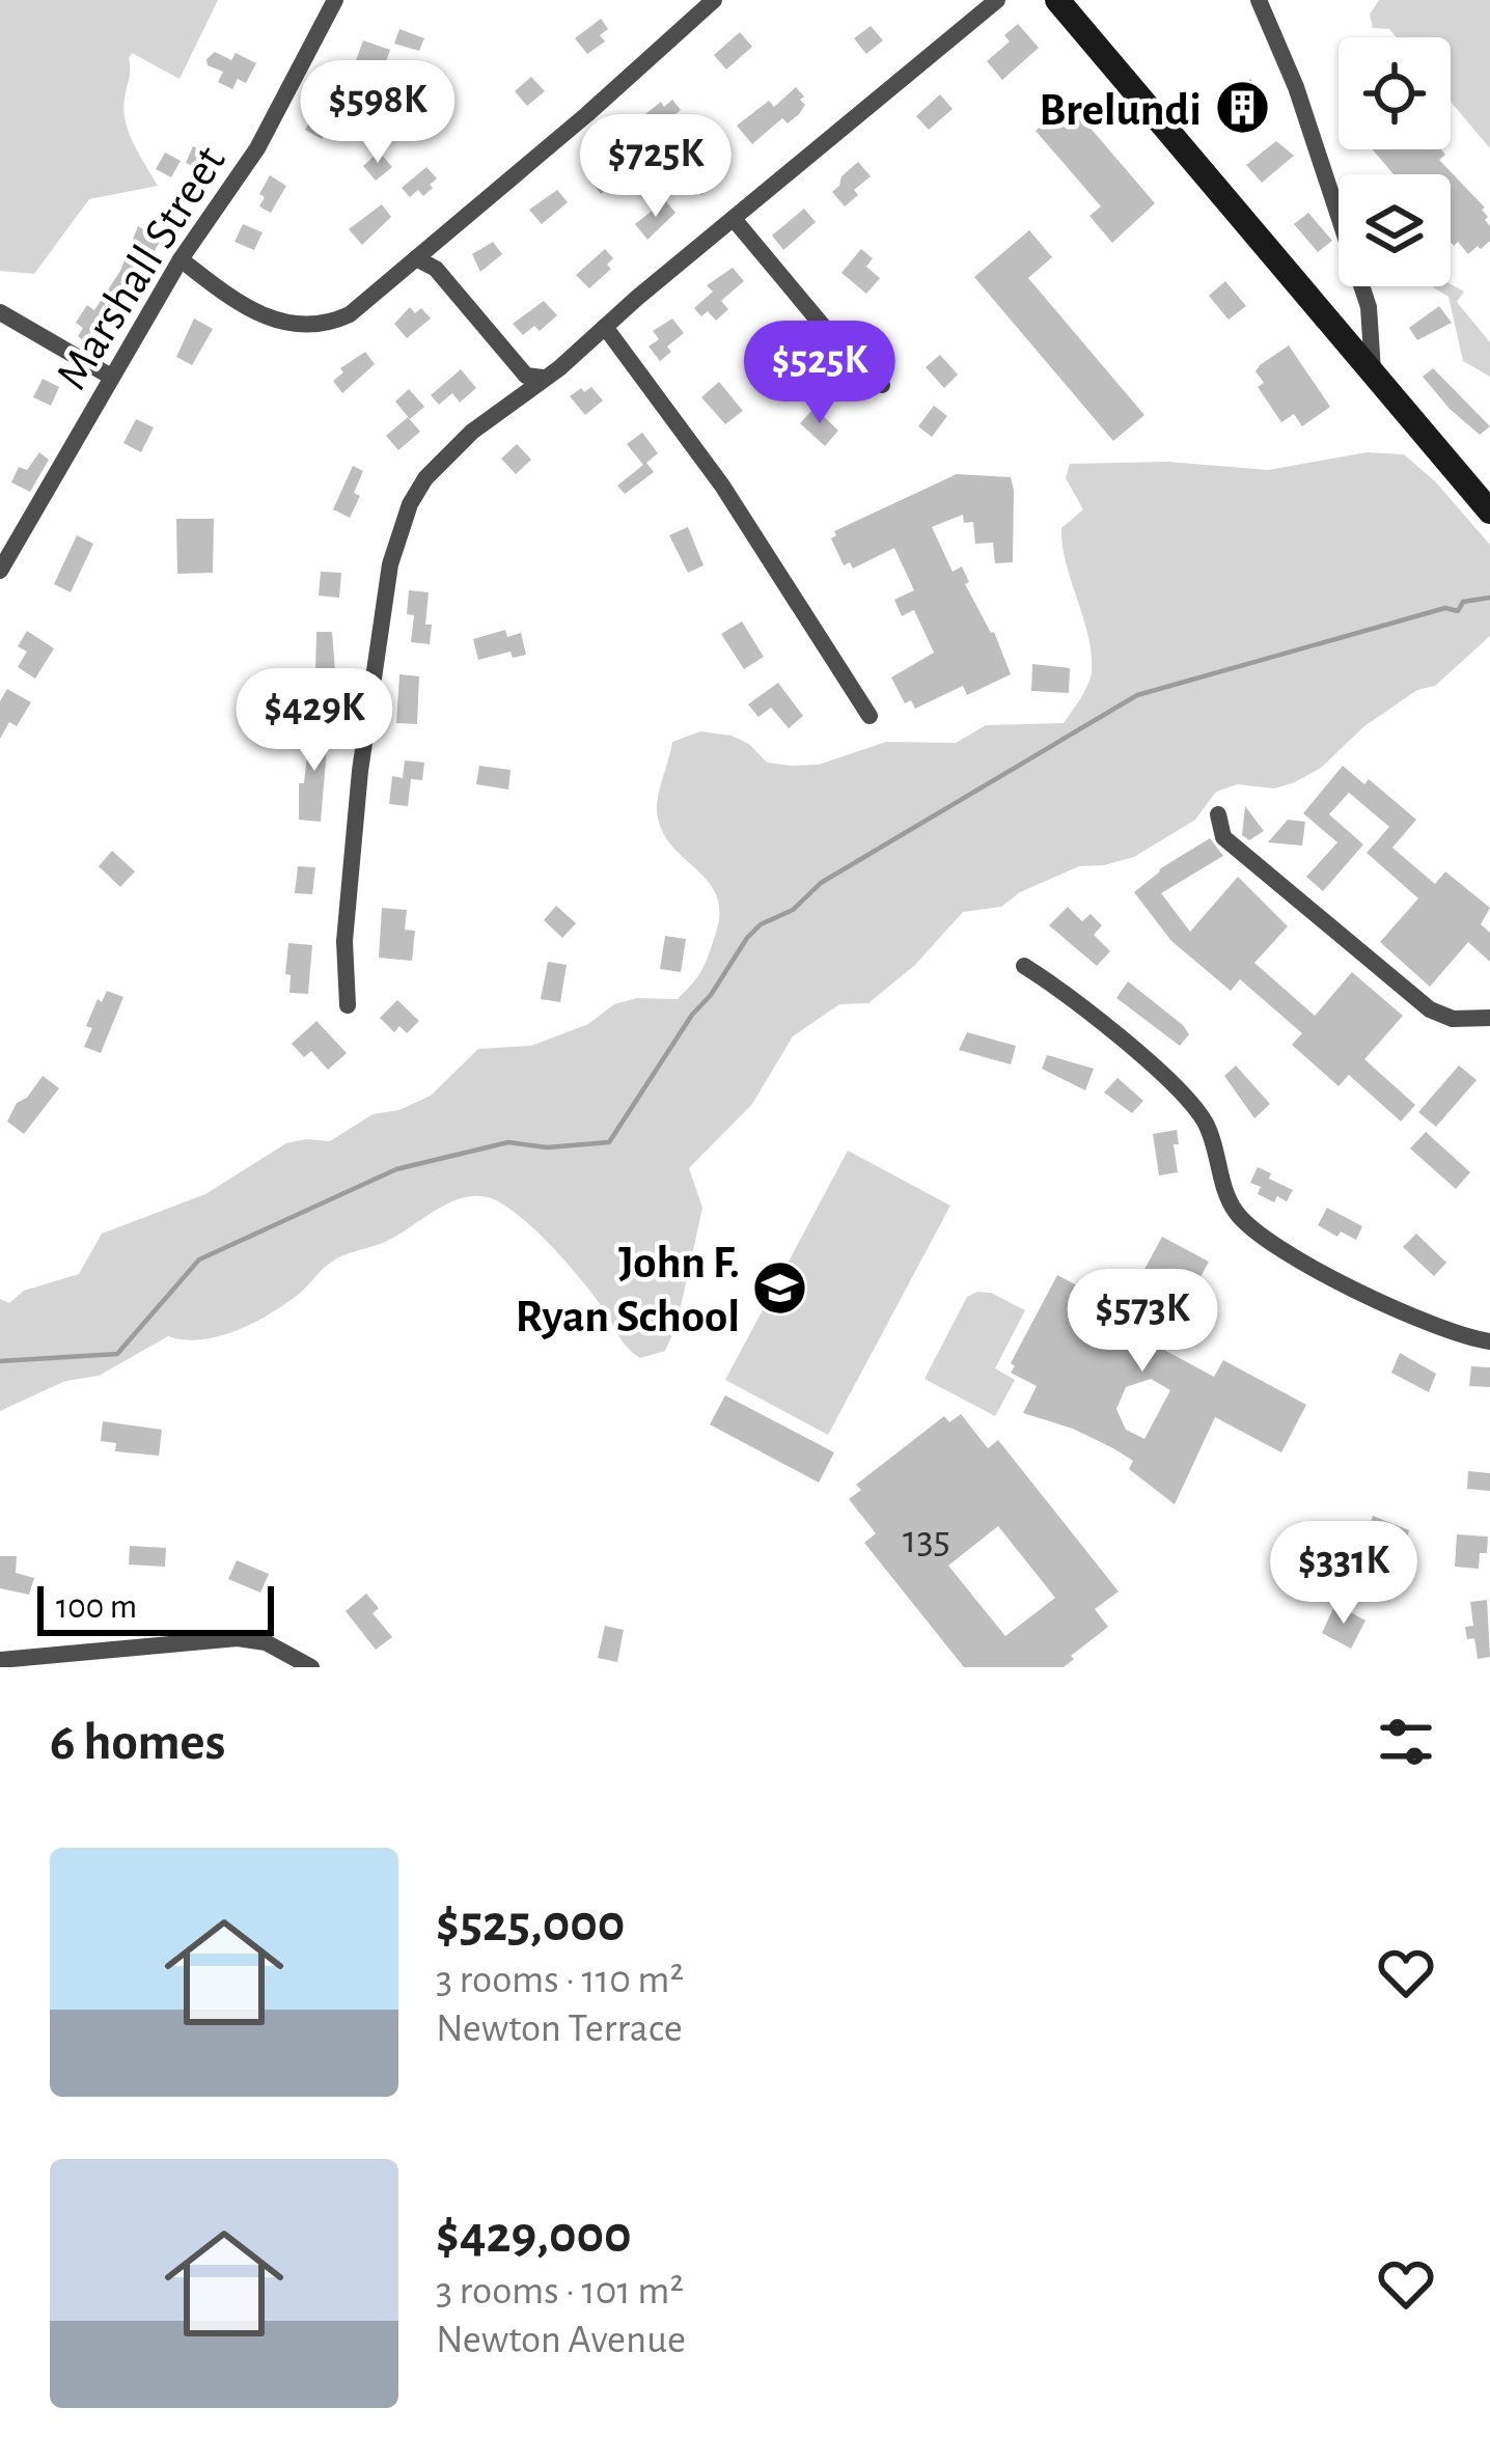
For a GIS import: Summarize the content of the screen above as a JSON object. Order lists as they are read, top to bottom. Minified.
{"streets":{"street":["Marshall Street"]},"places":{"building":["Brelundi"],"school or university":["John F. Ryan School"]},"house_numbers":["135"],"scale_bar":"100 m","page":{"price":["$598K","$725K","$525K","$429K","$573K","$331K"],"scale":"100 m","heading":"6 homes","list":[{"name":"$525,000","note":"3 rooms · 110 m² · Newton Terrace"},{"name":"$429,000","note":"3 rooms · 101 m² · Newton Avenue"}]}}
